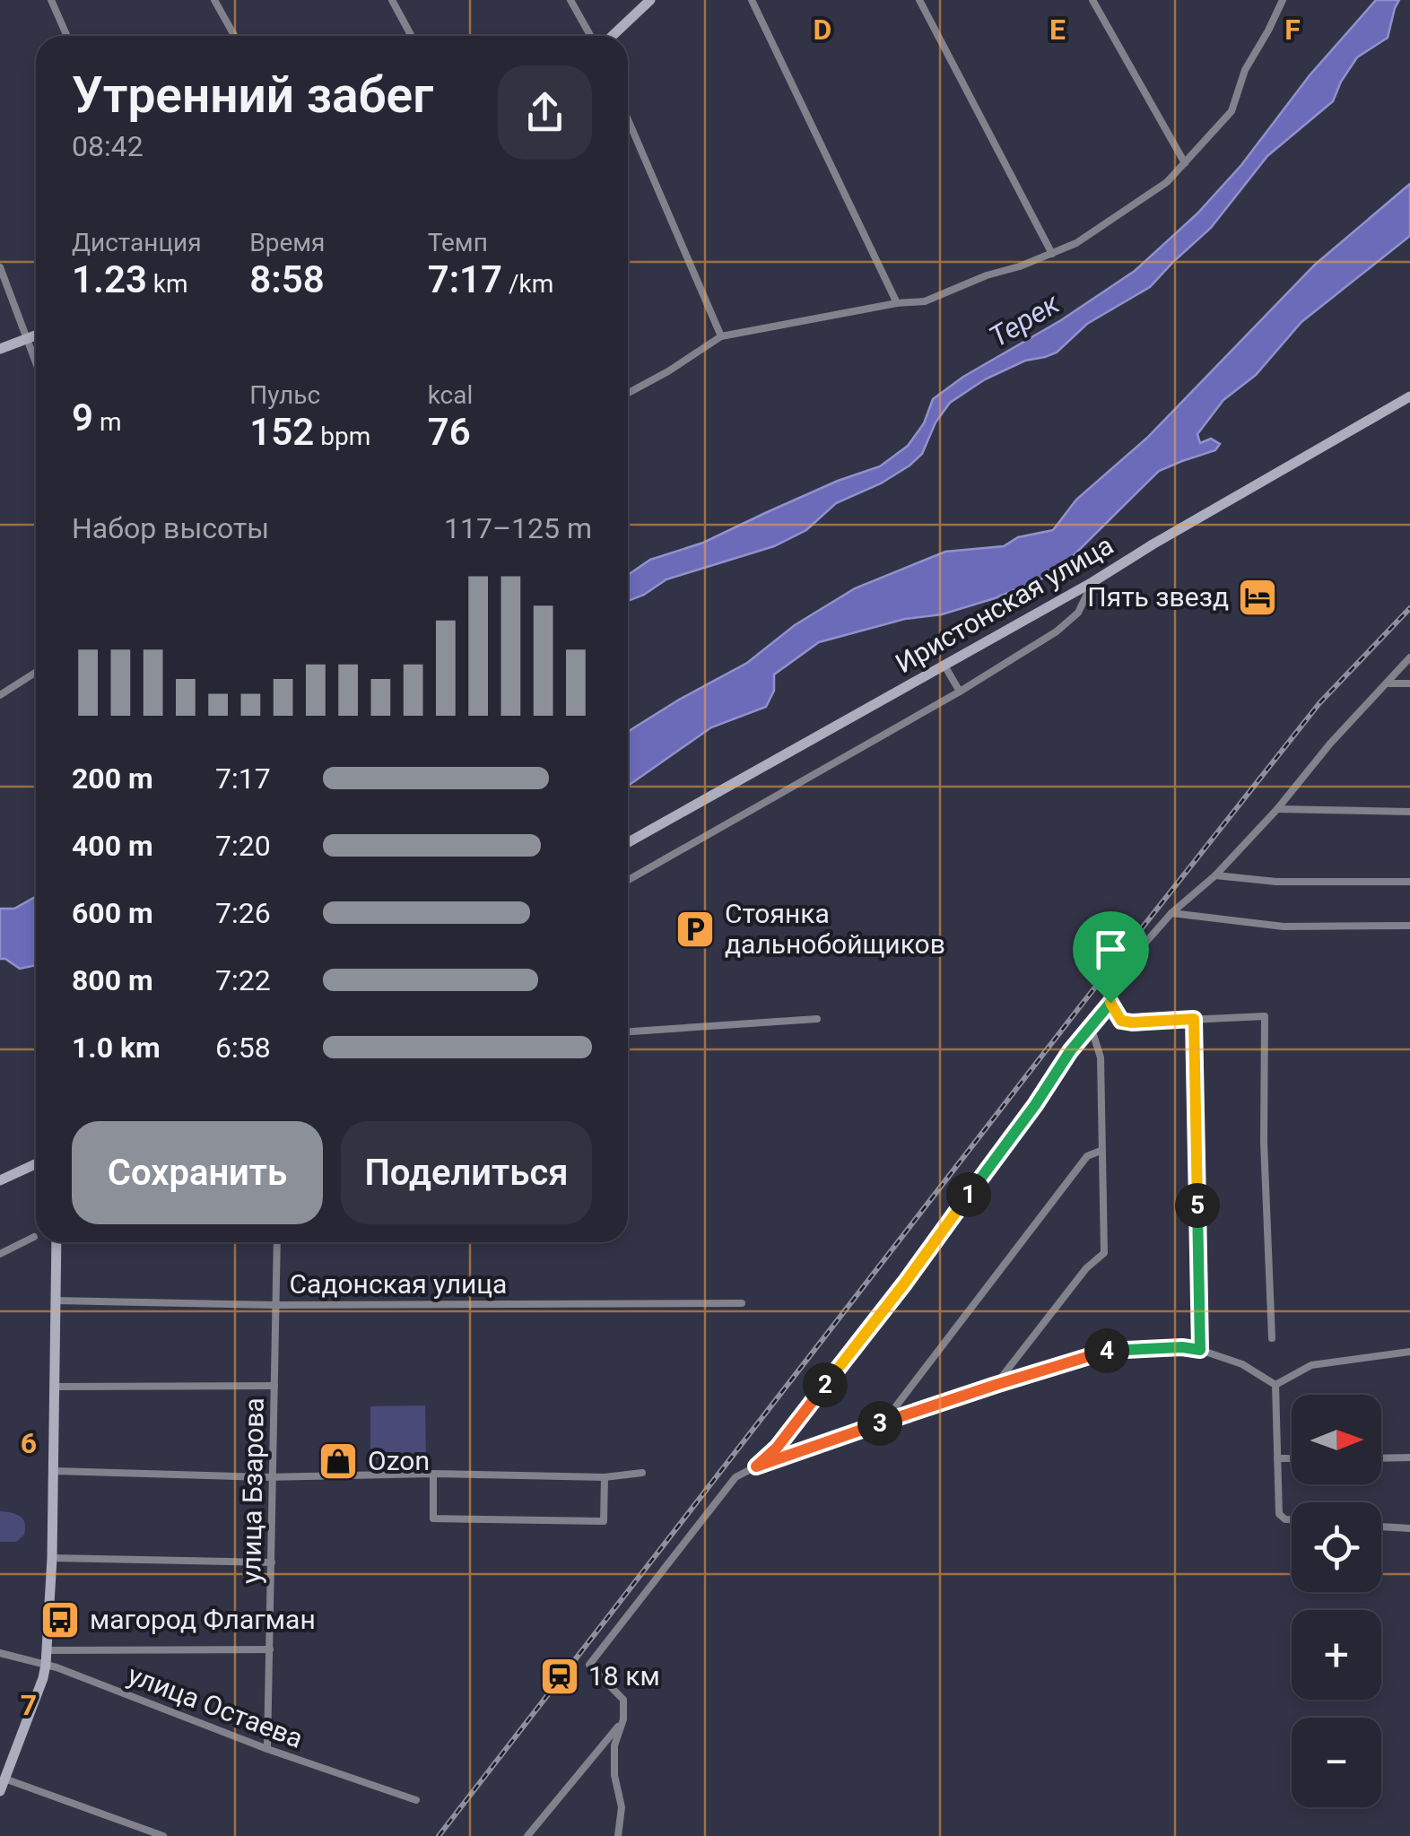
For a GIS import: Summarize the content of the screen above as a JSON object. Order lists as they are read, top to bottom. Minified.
{"streets":{"main road":["Иристонская улица"],"street":["Садонская улица","улица Бзарова","улица Остаева"]},"crossings":[["Садонская улица","улица Бзарова"],["улица Бзарова","улица Остаева"]],"water":["Терек"],"places":{"hotel":["Пять звезд"],"parking":["Стоянка дальнобойщиков"],"shop":["Ozon"],"bus stop":["магород Флагман"],"station":["18 км"]},"north":"right","page":{"heading":["Утренний забег","08:42"],"stats":[["Дистанция","1.23 km"],["Время","8:58"],["Темп","7:17 /km"],["9 m"],["Пульс","152 bpm"],["kcal","76"]],"chart":["Набор высоты","117–125 m"],"list":[{"name":"200 m","note":"7:17"},{"name":"400 m","note":"7:20"},{"name":"600 m","note":"7:26"},{"name":"800 m","note":"7:22"},{"name":"1.0 km","note":"6:58"}],"buttons":["Сохранить","Поделиться"],"pins":["1","5","4","2","3"],"map_buttons":["+","−"]},"grid":{"columns":["D","E","F"],"rows":["6","7"]}}
